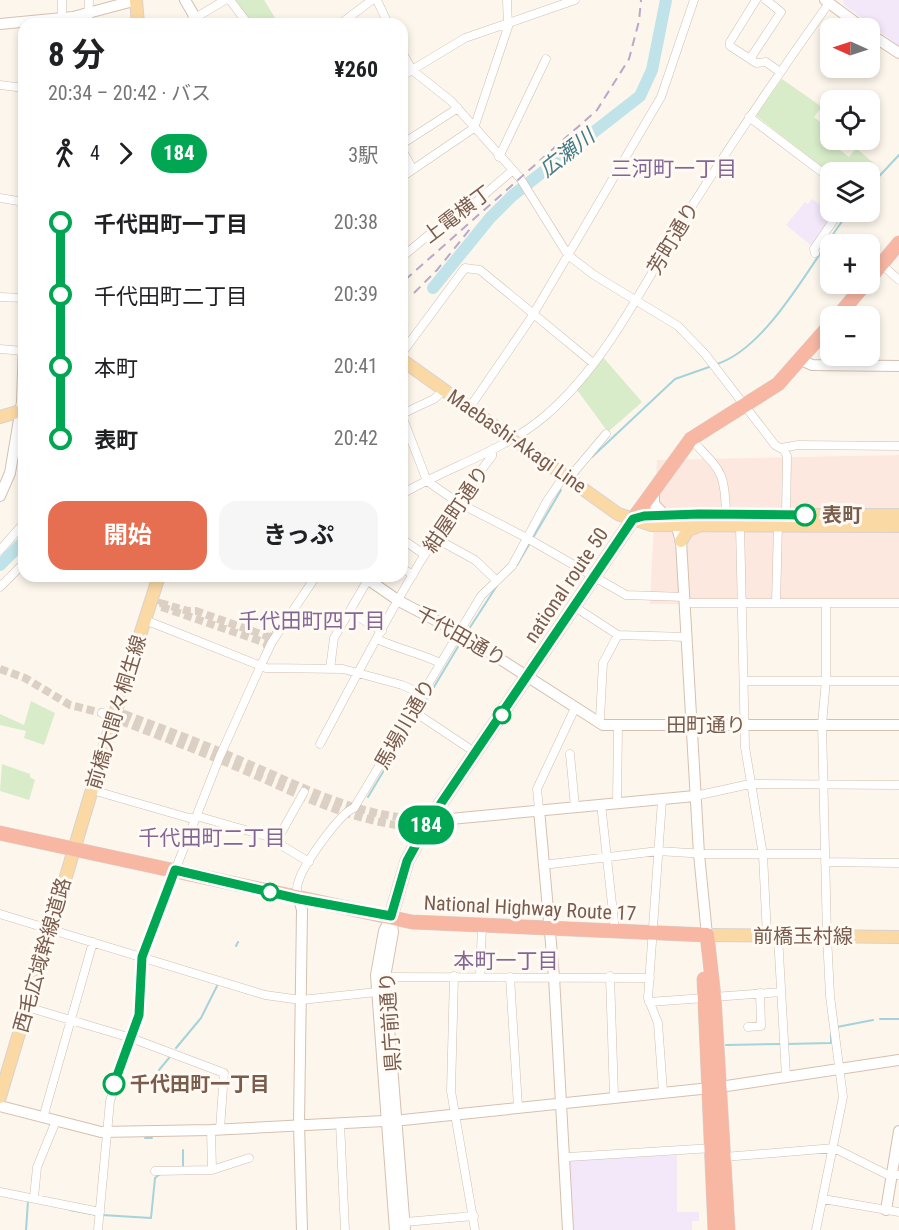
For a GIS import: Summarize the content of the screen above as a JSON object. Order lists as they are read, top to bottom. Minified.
{"streets":{"highway":["national route 50","National Highway Route 17"],"main road":["Maebashi-Akagi Line","前橋大間々桐生線","前橋玉村線","西毛広域幹線道路"],"street":["上電横丁","芳町通り","紺屋町通り","千代田通り","馬場川通り","田町通り","県庁前通り"]},"crossings":[["芳町通り","Maebashi-Akagi Line"],["芳町通り","紺屋町通り"],["Maebashi-Akagi Line","national route 50"],["Maebashi-Akagi Line","馬場川通り"],["紺屋町通り","千代田通り"],["national route 50","千代田通り"],["national route 50","田町通り"],["national route 50","National Highway Route 17"],["national route 50","県庁前通り"],["千代田通り","馬場川通り"],["千代田通り","田町通り"],["前橋大間々桐生線","National Highway Route 17"],["前橋大間々桐生線","西毛広域幹線道路"],["馬場川通り","National Highway Route 17"],["National Highway Route 17","前橋玉村線"],["National Highway Route 17","西毛広域幹線道路"],["National Highway Route 17","県庁前通り"]],"districts":["三河町一丁目","千代田町四丁目","千代田町二丁目","本町一丁目"],"water":["広瀬川"],"places":["表町","千代田町一丁目"],"lines":["bus line 184"],"north":"left","page":{"on_map":"184","map_buttons":["+","−"],"heading":["8 分","20:34 – 20:42 · バス","¥260"],"legs":["4","184","3駅"],"list":[{"name":"千代田町一丁目","value":"20:38"},{"name":"千代田町二丁目","value":"20:39"},{"name":"本町","value":"20:41"},{"name":"表町","value":"20:42"}],"buttons":["開始","きっぷ"]}}
